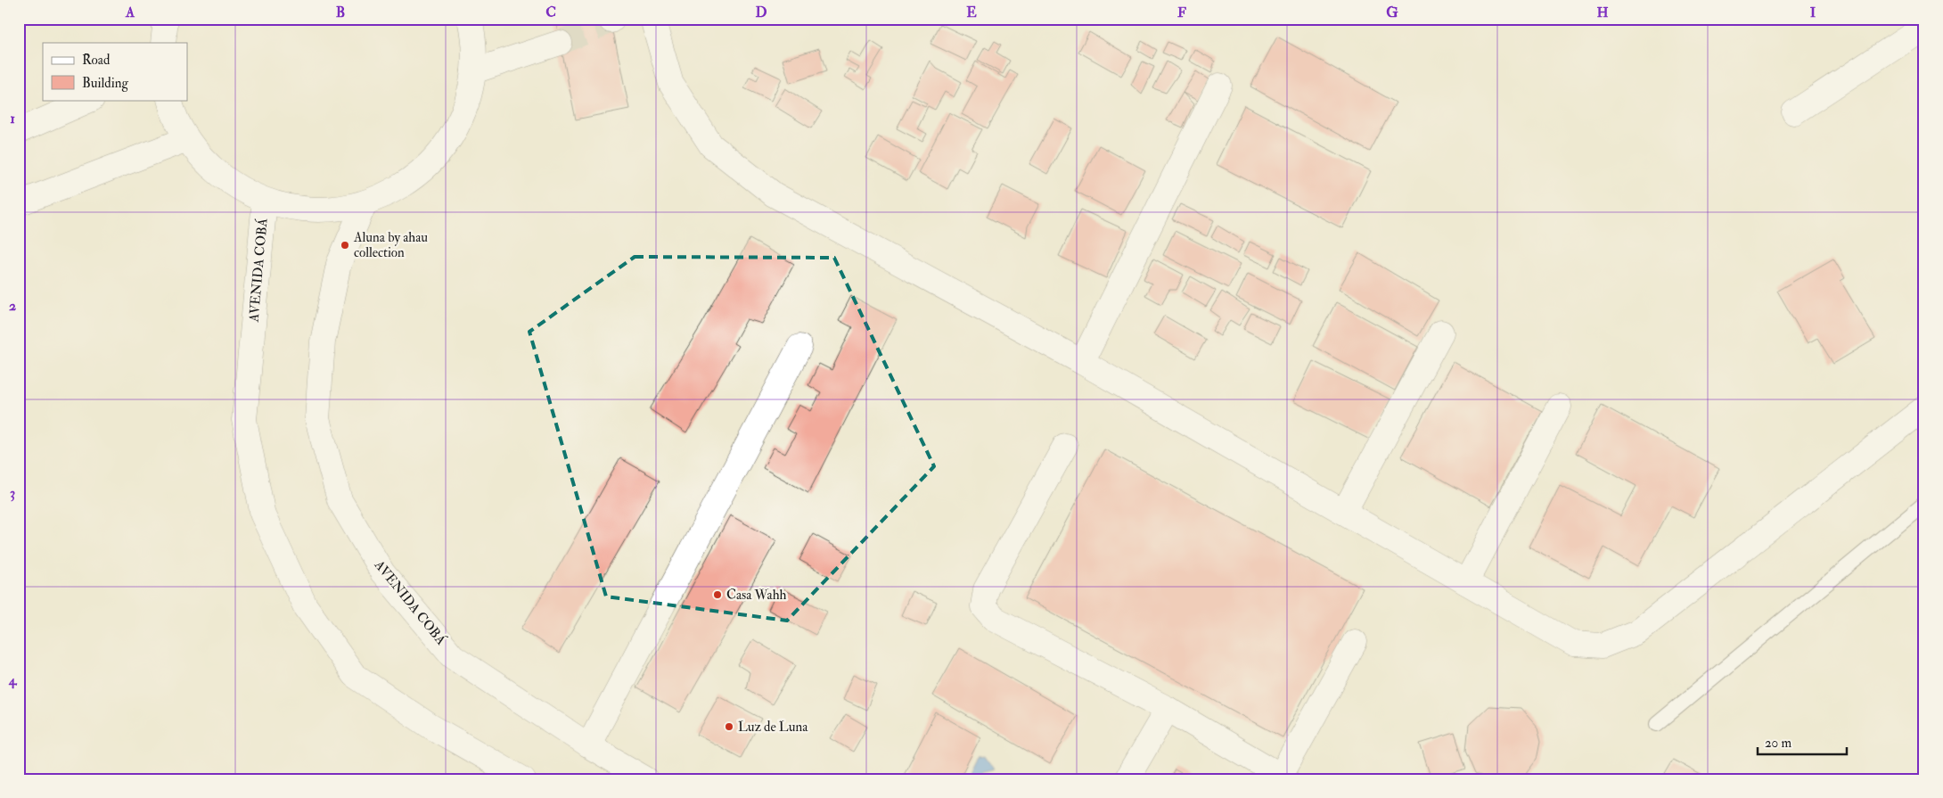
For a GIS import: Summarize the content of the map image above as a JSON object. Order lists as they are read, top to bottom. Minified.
{"streets":{"street":["AVENIDA COBÁ"]},"places":["Aluna by ahau collection","Casa Wahh","Luz de Luna"],"legend":["Road","Building"],"scale_bar":"20 m","grid":{"columns":["A","B","C","D","E","F","G","H","I"],"rows":["1","2","3","4"]}}
